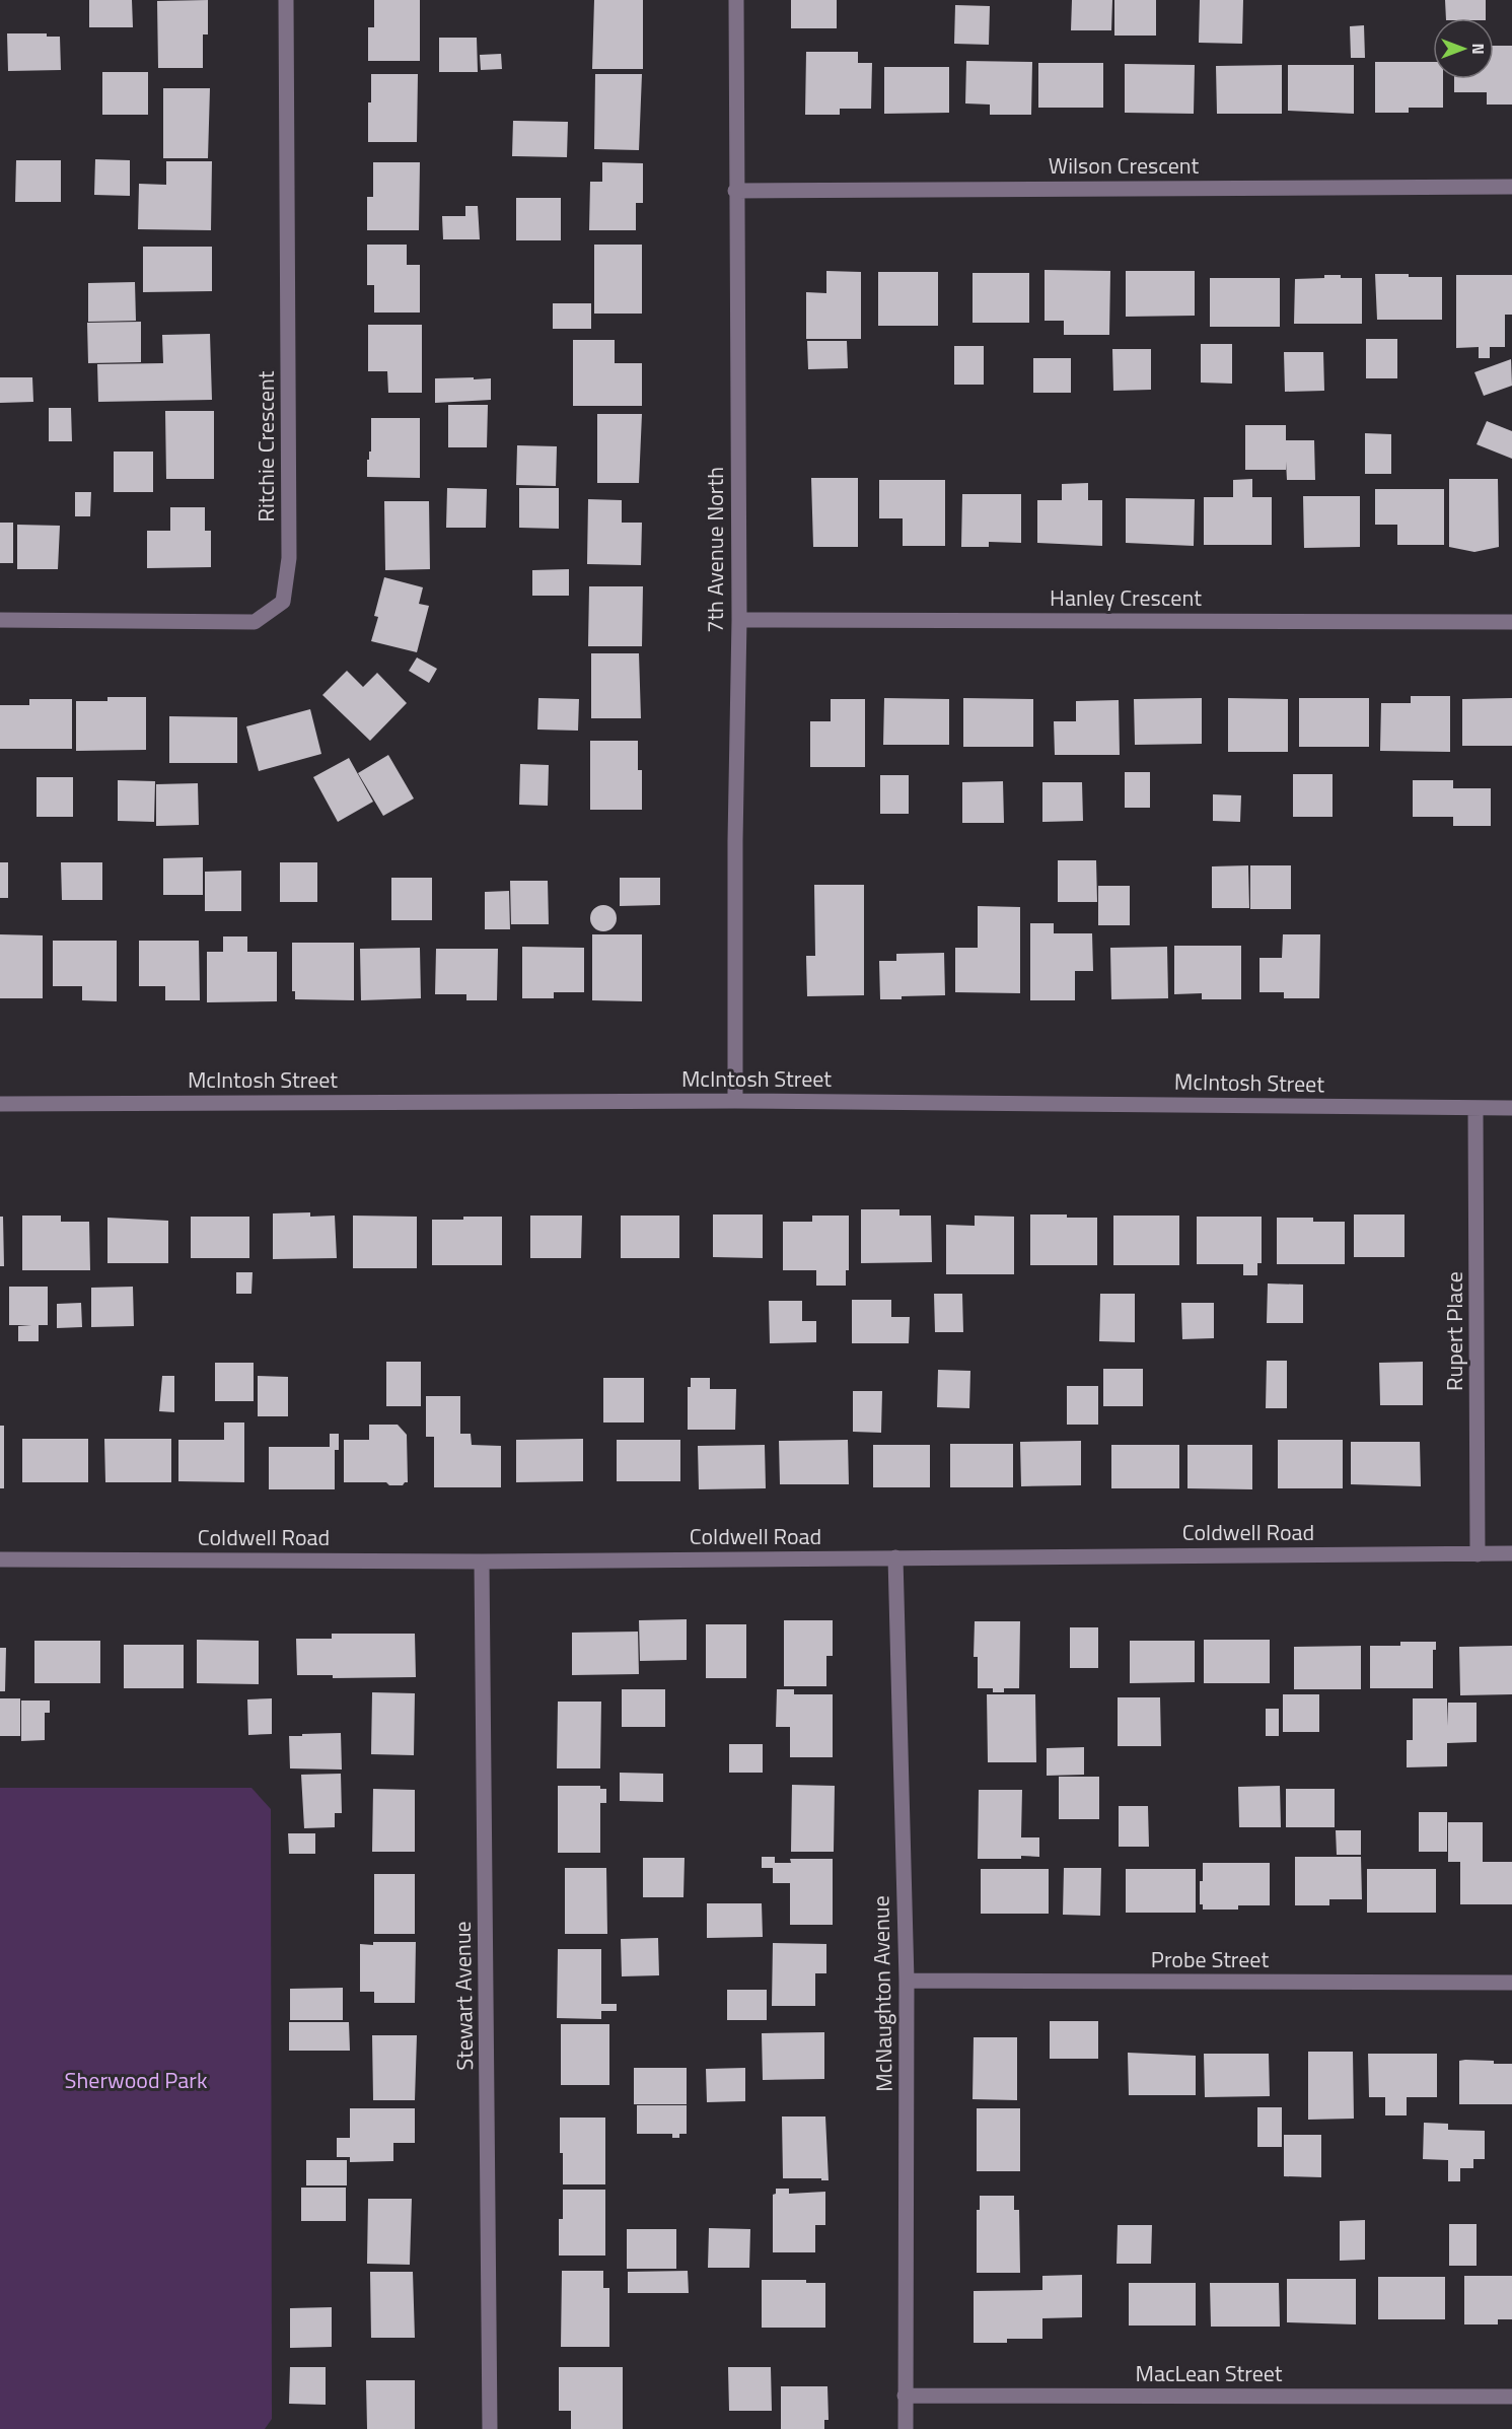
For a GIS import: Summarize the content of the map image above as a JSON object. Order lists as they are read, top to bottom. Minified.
{"streets":{"street":["Wilson Crescent","Ritchie Crescent","7th Avenue North","Hanley Crescent","McIntosh Street","Rupert Place","Coldwell Road","Probe Street","McNaughton Avenue","Stewart Avenue","MacLean Street"]},"crossings":[["Wilson Crescent","7th Avenue North"],["7th Avenue North","Hanley Crescent"],["7th Avenue North","McIntosh Street"],["McIntosh Street","Rupert Place"],["Rupert Place","Coldwell Road"],["Coldwell Road","McNaughton Avenue"],["Coldwell Road","Stewart Avenue"],["Probe Street","McNaughton Avenue"],["McNaughton Avenue","MacLean Street"]],"parks":["Sherwood Park"],"north":"right"}
